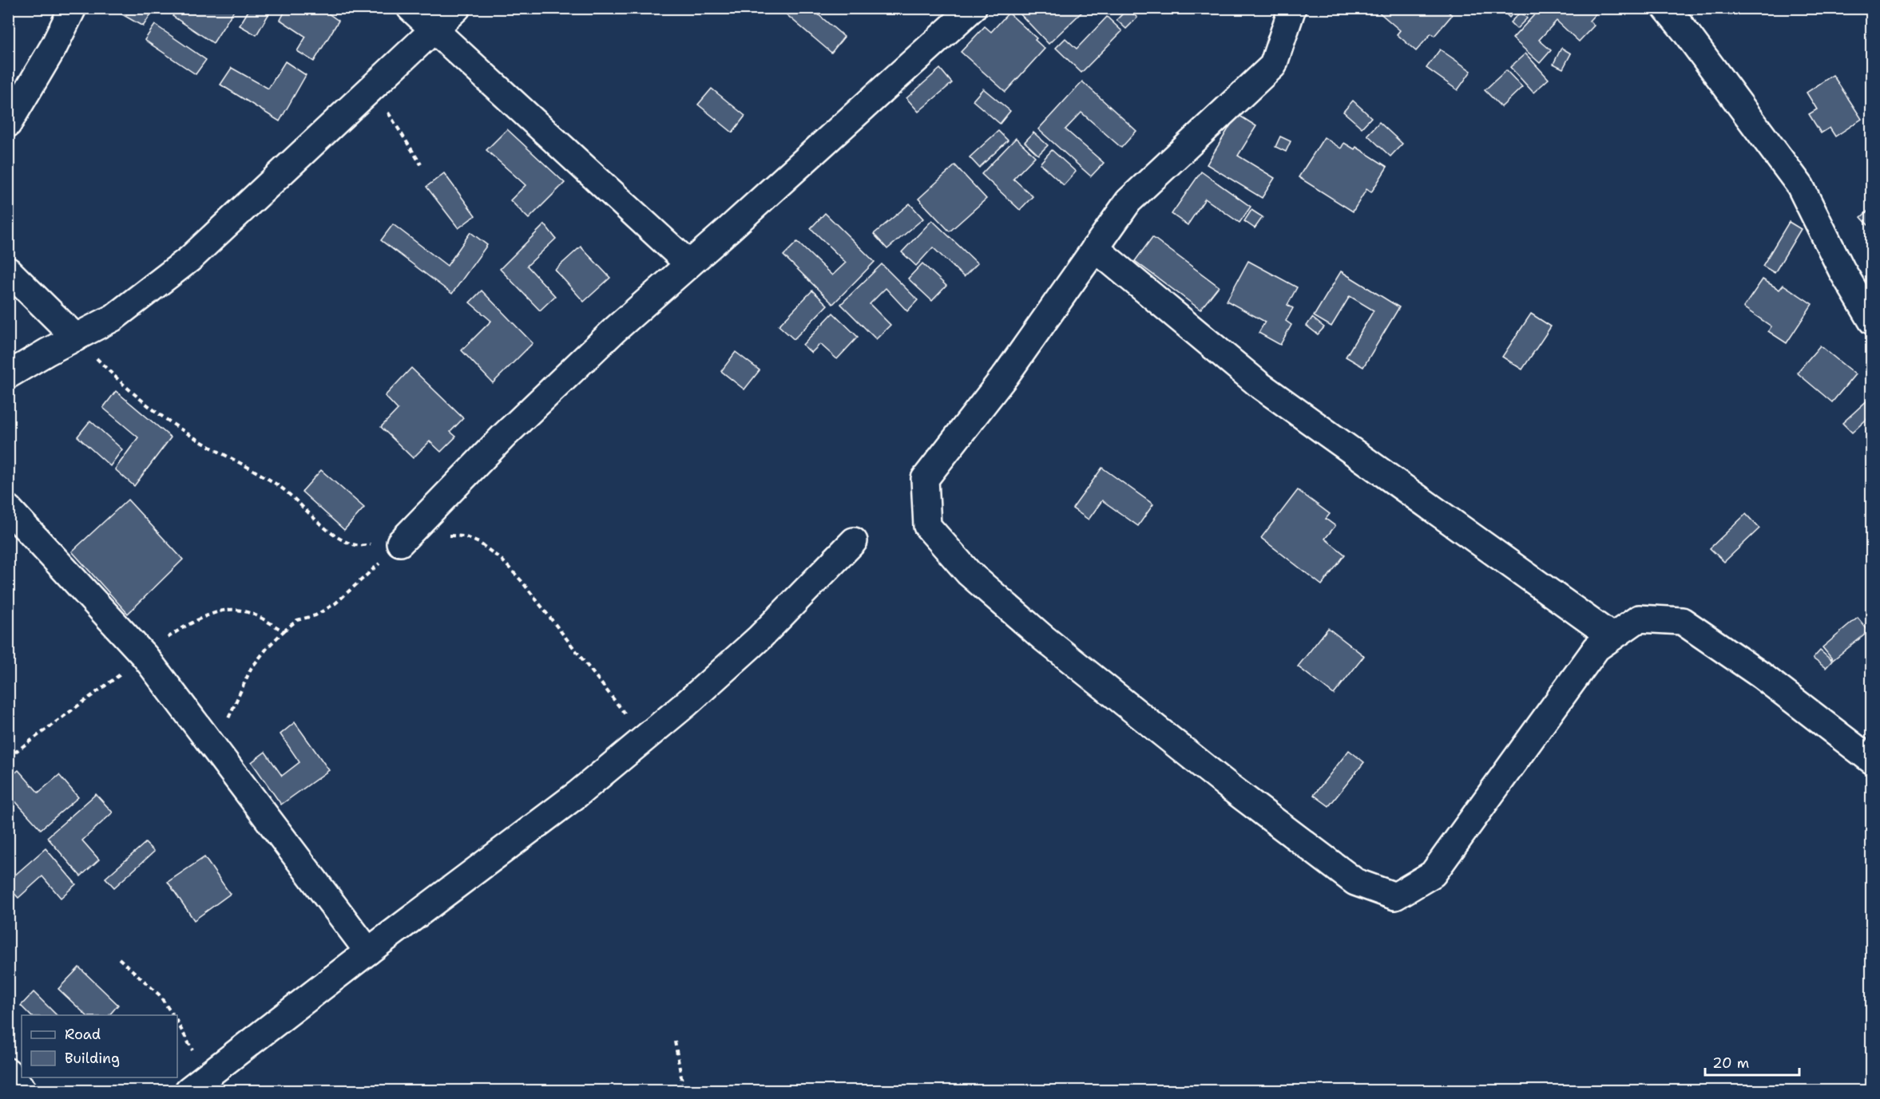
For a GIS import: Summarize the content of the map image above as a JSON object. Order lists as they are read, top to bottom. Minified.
{"legend":["Road","Building"],"scale_bar":"20 m"}
